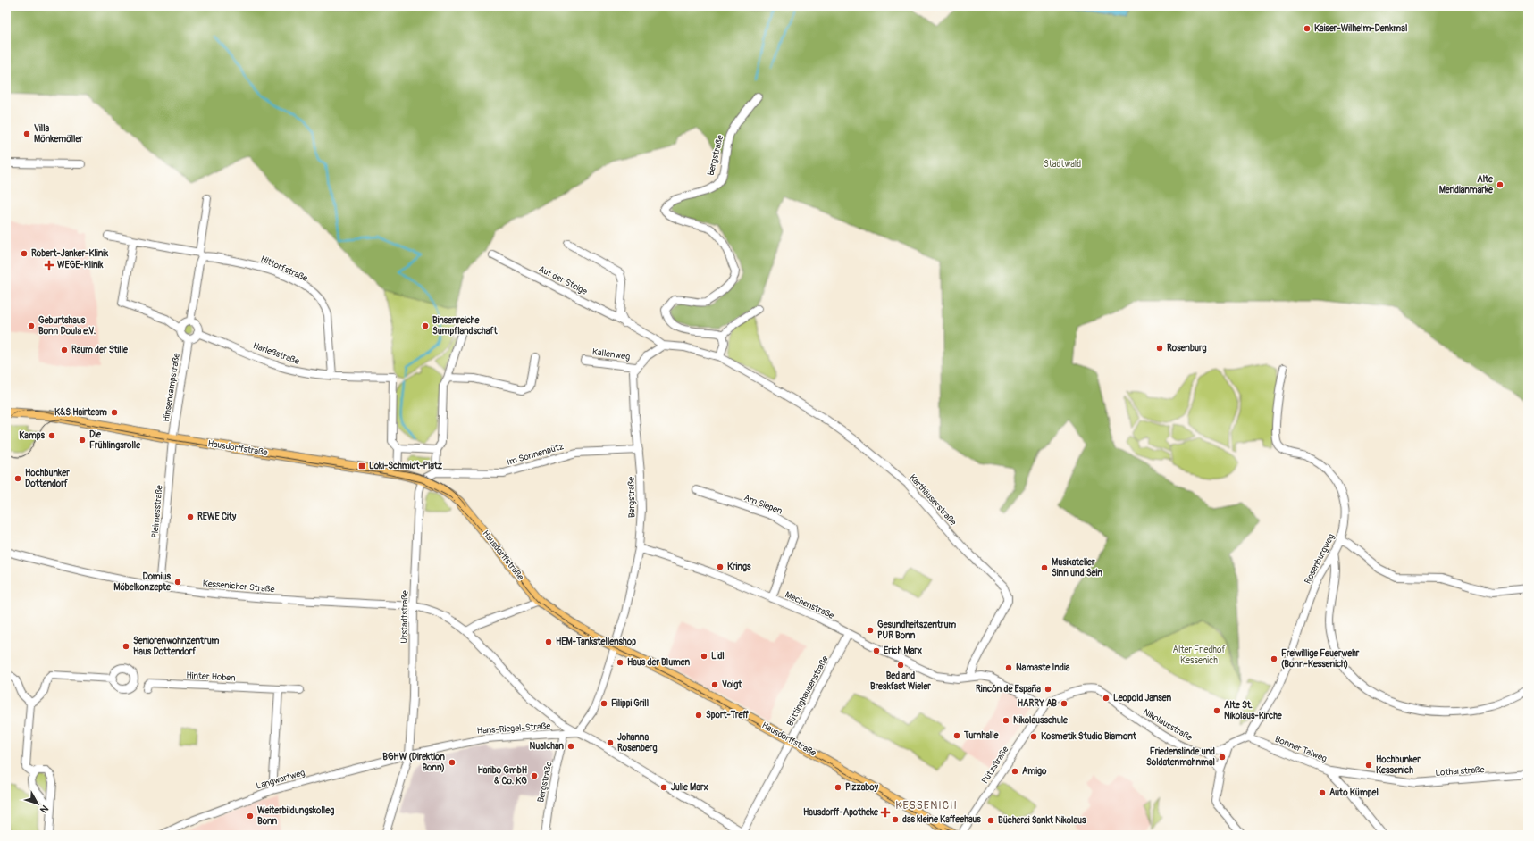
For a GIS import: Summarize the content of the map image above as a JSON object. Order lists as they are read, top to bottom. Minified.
{"streets":{"main road":["Hausdorffstraße"],"street":["Bergstraße","Hittorfstraße","Auf der Steige","Harleßstraße","Kallenweg","Hinsenkampstraße","Im Sonnenpütz","Karthäuserstraße","Am Siepen","Pleimesstraße","Rosenburgweg","Kessenicher Straße","Mechenstraße","Urstadtstraße","Hinter Hoben","Büttinghausenstraße","Nikolausstraße","Hans-Riegel-Straße","Bonner Talweg","Pützstraße","Lotharstraße","Langwartweg"]},"crossings":[["Bergstraße","Kallenweg"],["Bergstraße","Hausdorffstraße"],["Bergstraße","Im Sonnenpütz"],["Bergstraße","Kessenicher Straße"],["Bergstraße","Mechenstraße"],["Bergstraße","Hans-Riegel-Straße"],["Hittorfstraße","Harleßstraße"],["Harleßstraße","Hinsenkampstraße"],["Hinsenkampstraße","Hausdorffstraße"],["Hinsenkampstraße","Pleimesstraße"],["Hausdorffstraße","Pleimesstraße"],["Hausdorffstraße","Urstadtstraße"],["Hausdorffstraße","Büttinghausenstraße"],["Karthäuserstraße","Mechenstraße"],["Am Siepen","Mechenstraße"],["Pleimesstraße","Kessenicher Straße"],["Rosenburgweg","Nikolausstraße"],["Rosenburgweg","Bonner Talweg"],["Kessenicher Straße","Urstadtstraße"],["Kessenicher Straße","Büttinghausenstraße"],["Kessenicher Straße","Hans-Riegel-Straße"],["Mechenstraße","Büttinghausenstraße"],["Mechenstraße","Nikolausstraße"],["Mechenstraße","Pützstraße"],["Urstadtstraße","Hans-Riegel-Straße"],["Urstadtstraße","Langwartweg"],["Nikolausstraße","Bonner Talweg"],["Nikolausstraße","Pützstraße"],["Hans-Riegel-Straße","Langwartweg"],["Bonner Talweg","Lotharstraße"]],"districts":["KESSENICH"],"parks":["Stadtwald","Alter Friedhof Kessenich"],"places":{"other":["Kaiser-Wilhelm-Denkmal","Villa Mönkemöller","Alte Meridianmarke","Robert-Janker-Klinik","Geburtshaus Bonn Doula e.V.","Binsenreiche Sumpflandschaft","Rosenburg","Raum der Stille","K&S Hairteam","Kamps","Die Frühlingsrolle","Hochbunker Dottendorf","REWE City","Krings","Musikatelier Sinn und Sein","Domius Möbelkonzepte","Gesundheitszentrum PUR Bonn","HEM-Tankstellenshop","Seniorenwohnzentrum Haus Dottendorf","Erich Marx","Lidl","Freiwillige Feuerwehr (Bonn-Kessenich)","Haus der Blumen","Bed and Breakfast Wieler","Namaste India","Voigt","Rincón de España","Leopold Jansen","Filippi Grill","HARRY AB","Alte St. Nikolaus-Kirche","Sport-Treff","Nikolausschule","Turnhalle","Kosmetik Studio Biamont","Johanna Rosenberg","Nualchan","Friedenslinde und Soldatenmahnmal","BGHW (Direktion Bonn)","Hochbunker Kessenich","Amigo","Haribo GmbH & Co. KG","Julie Marx","Pizzaboy","Auto Kümpel","Weiterbildungskolleg Bonn","das kleine Kaffeehaus","Bücherei Sankt Nikolaus"],"health":["WEGE-Klinik","Hausdorff-Apotheke"],"transit":["Loki-Schmidt-Platz"]},"north":"bottom right"}
